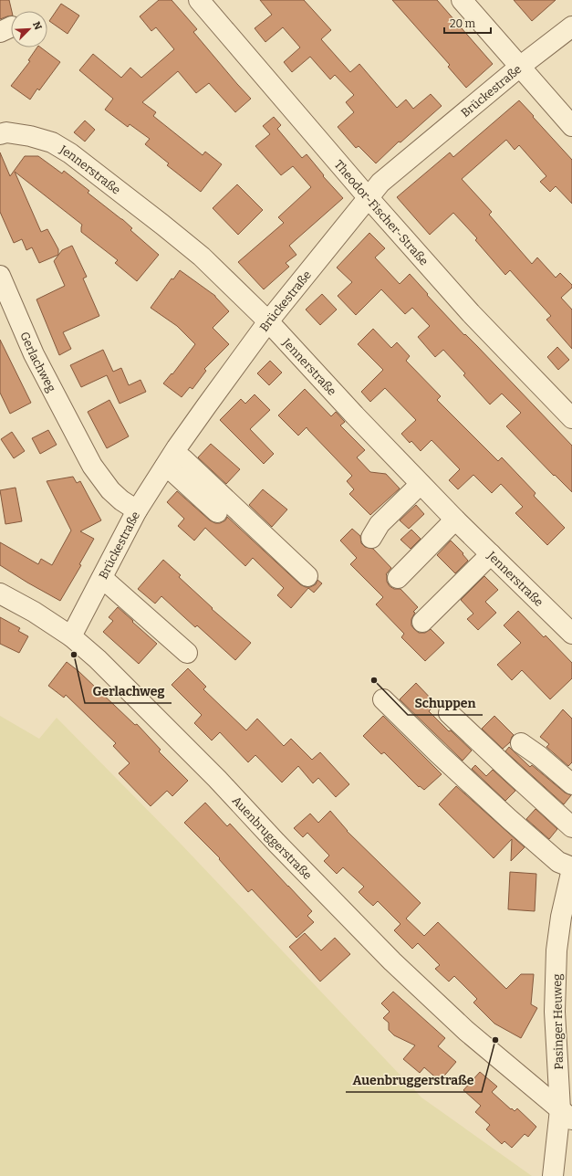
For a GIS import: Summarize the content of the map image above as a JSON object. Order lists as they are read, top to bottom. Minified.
{"streets":{"street":["Brückestraße","Jennerstraße","Theodor-Fischer-Straße","Gerlachweg","Auenbruggerstraße","Pasinger Heuweg"]},"crossings":[["Brückestraße","Jennerstraße"],["Brückestraße","Theodor-Fischer-Straße"],["Brückestraße","Gerlachweg"],["Brückestraße","Auenbruggerstraße"],["Auenbruggerstraße","Pasinger Heuweg"]],"places":["Gerlachweg","Schuppen","Auenbruggerstraße"],"scale_bar":"20 m","north":"top right"}
